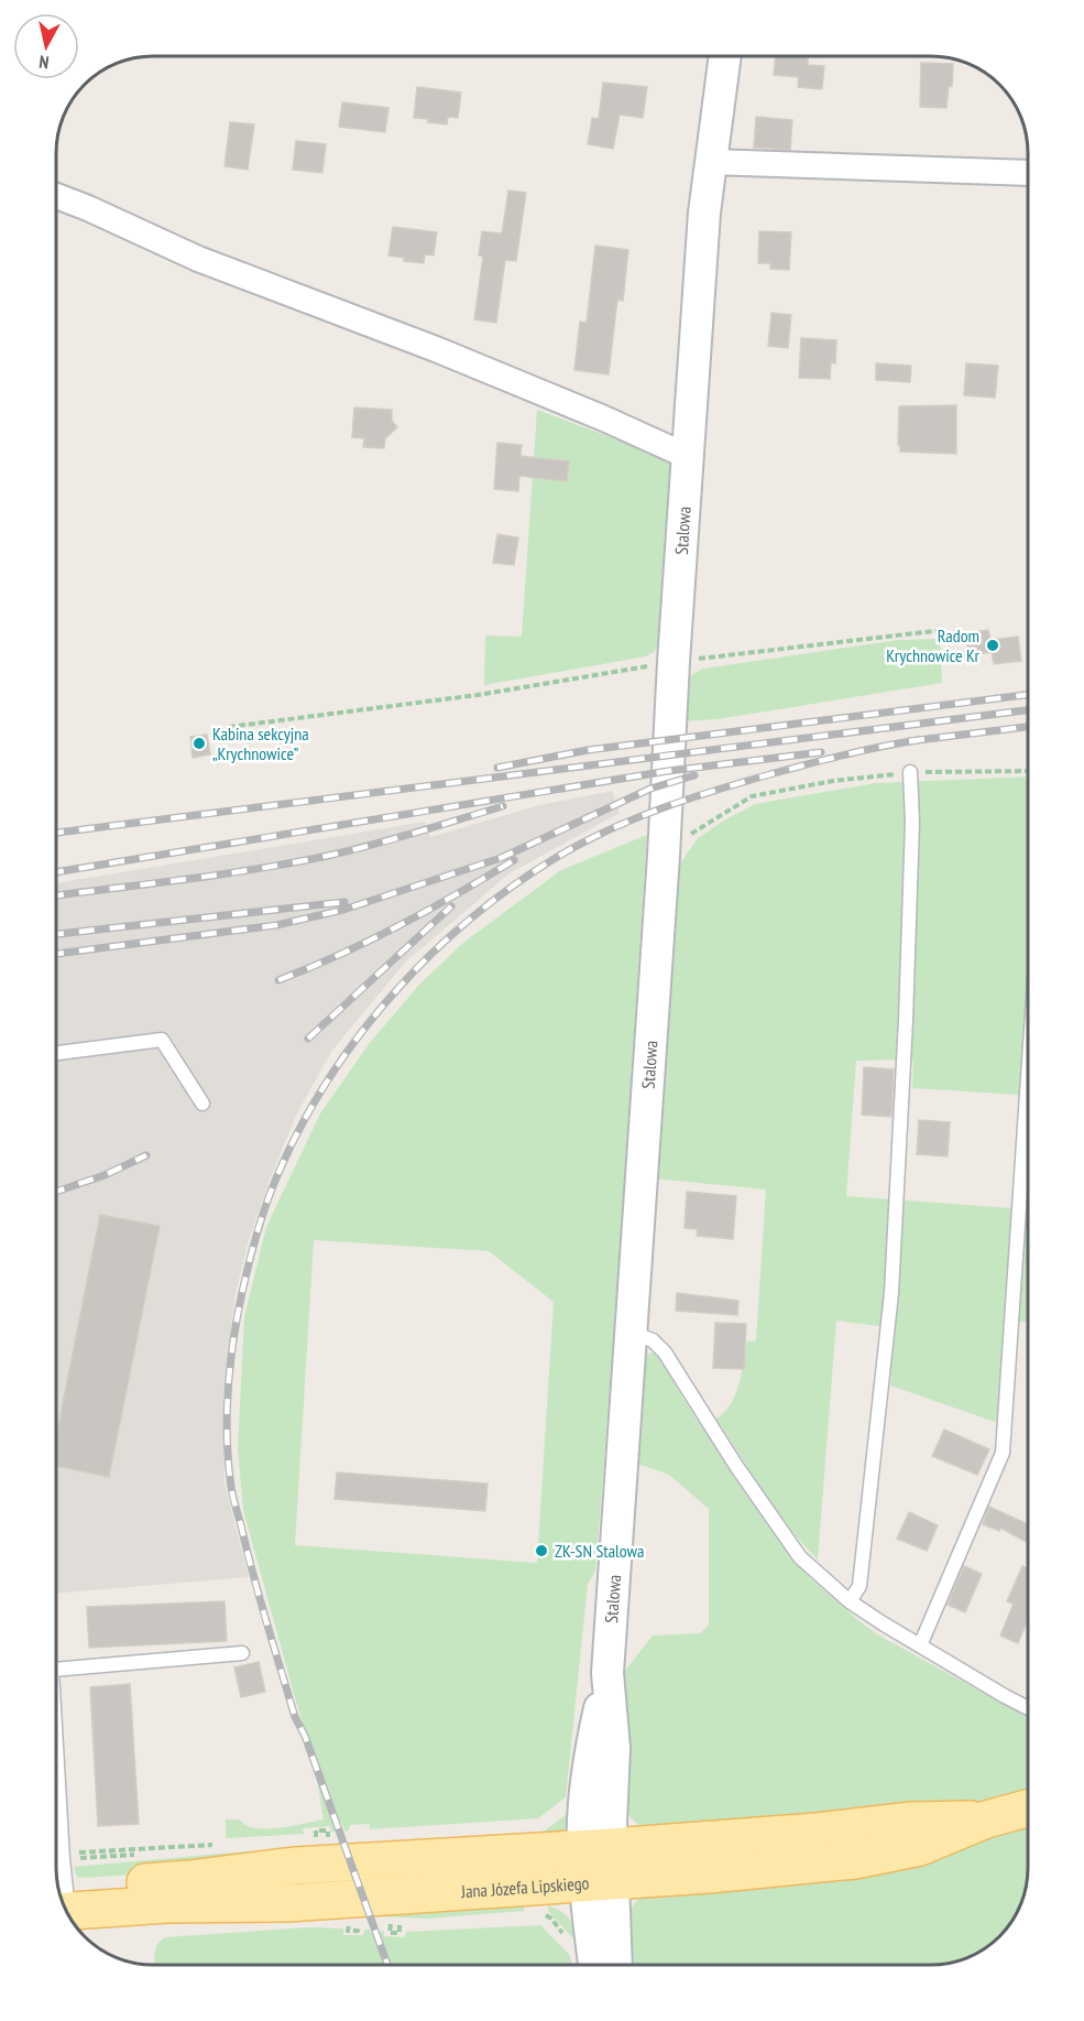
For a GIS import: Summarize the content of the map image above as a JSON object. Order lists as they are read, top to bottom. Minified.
{"streets":{"main road":["Jana Józefa Lipskiego"],"street":["Stalowa"]},"crossings":[["Stalowa","Jana Józefa Lipskiego"]],"places":["Radom Krychnowice Kr","Kabina sekcyjna „Krychnowice”","ZK-SN Stalowa"],"north":"bottom"}
